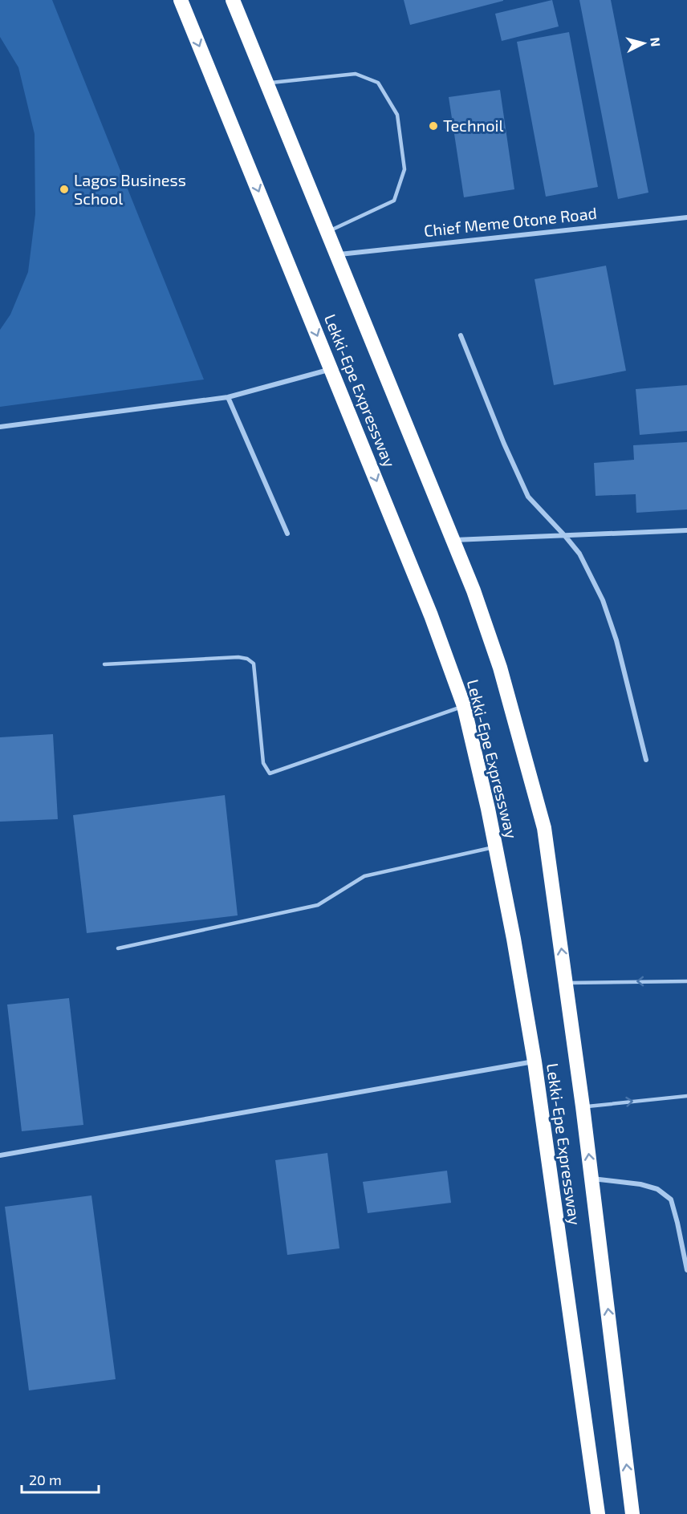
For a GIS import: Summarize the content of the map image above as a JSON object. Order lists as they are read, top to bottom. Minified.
{"streets":{"highway":["Lekki-Epe Expressway"],"street":["Chief Meme Otone Road"]},"crossings":[["Chief Meme Otone Road","Lekki-Epe Expressway"]],"places":["Technoil","Lagos Business School"],"scale_bar":"20 m","north":"right"}
